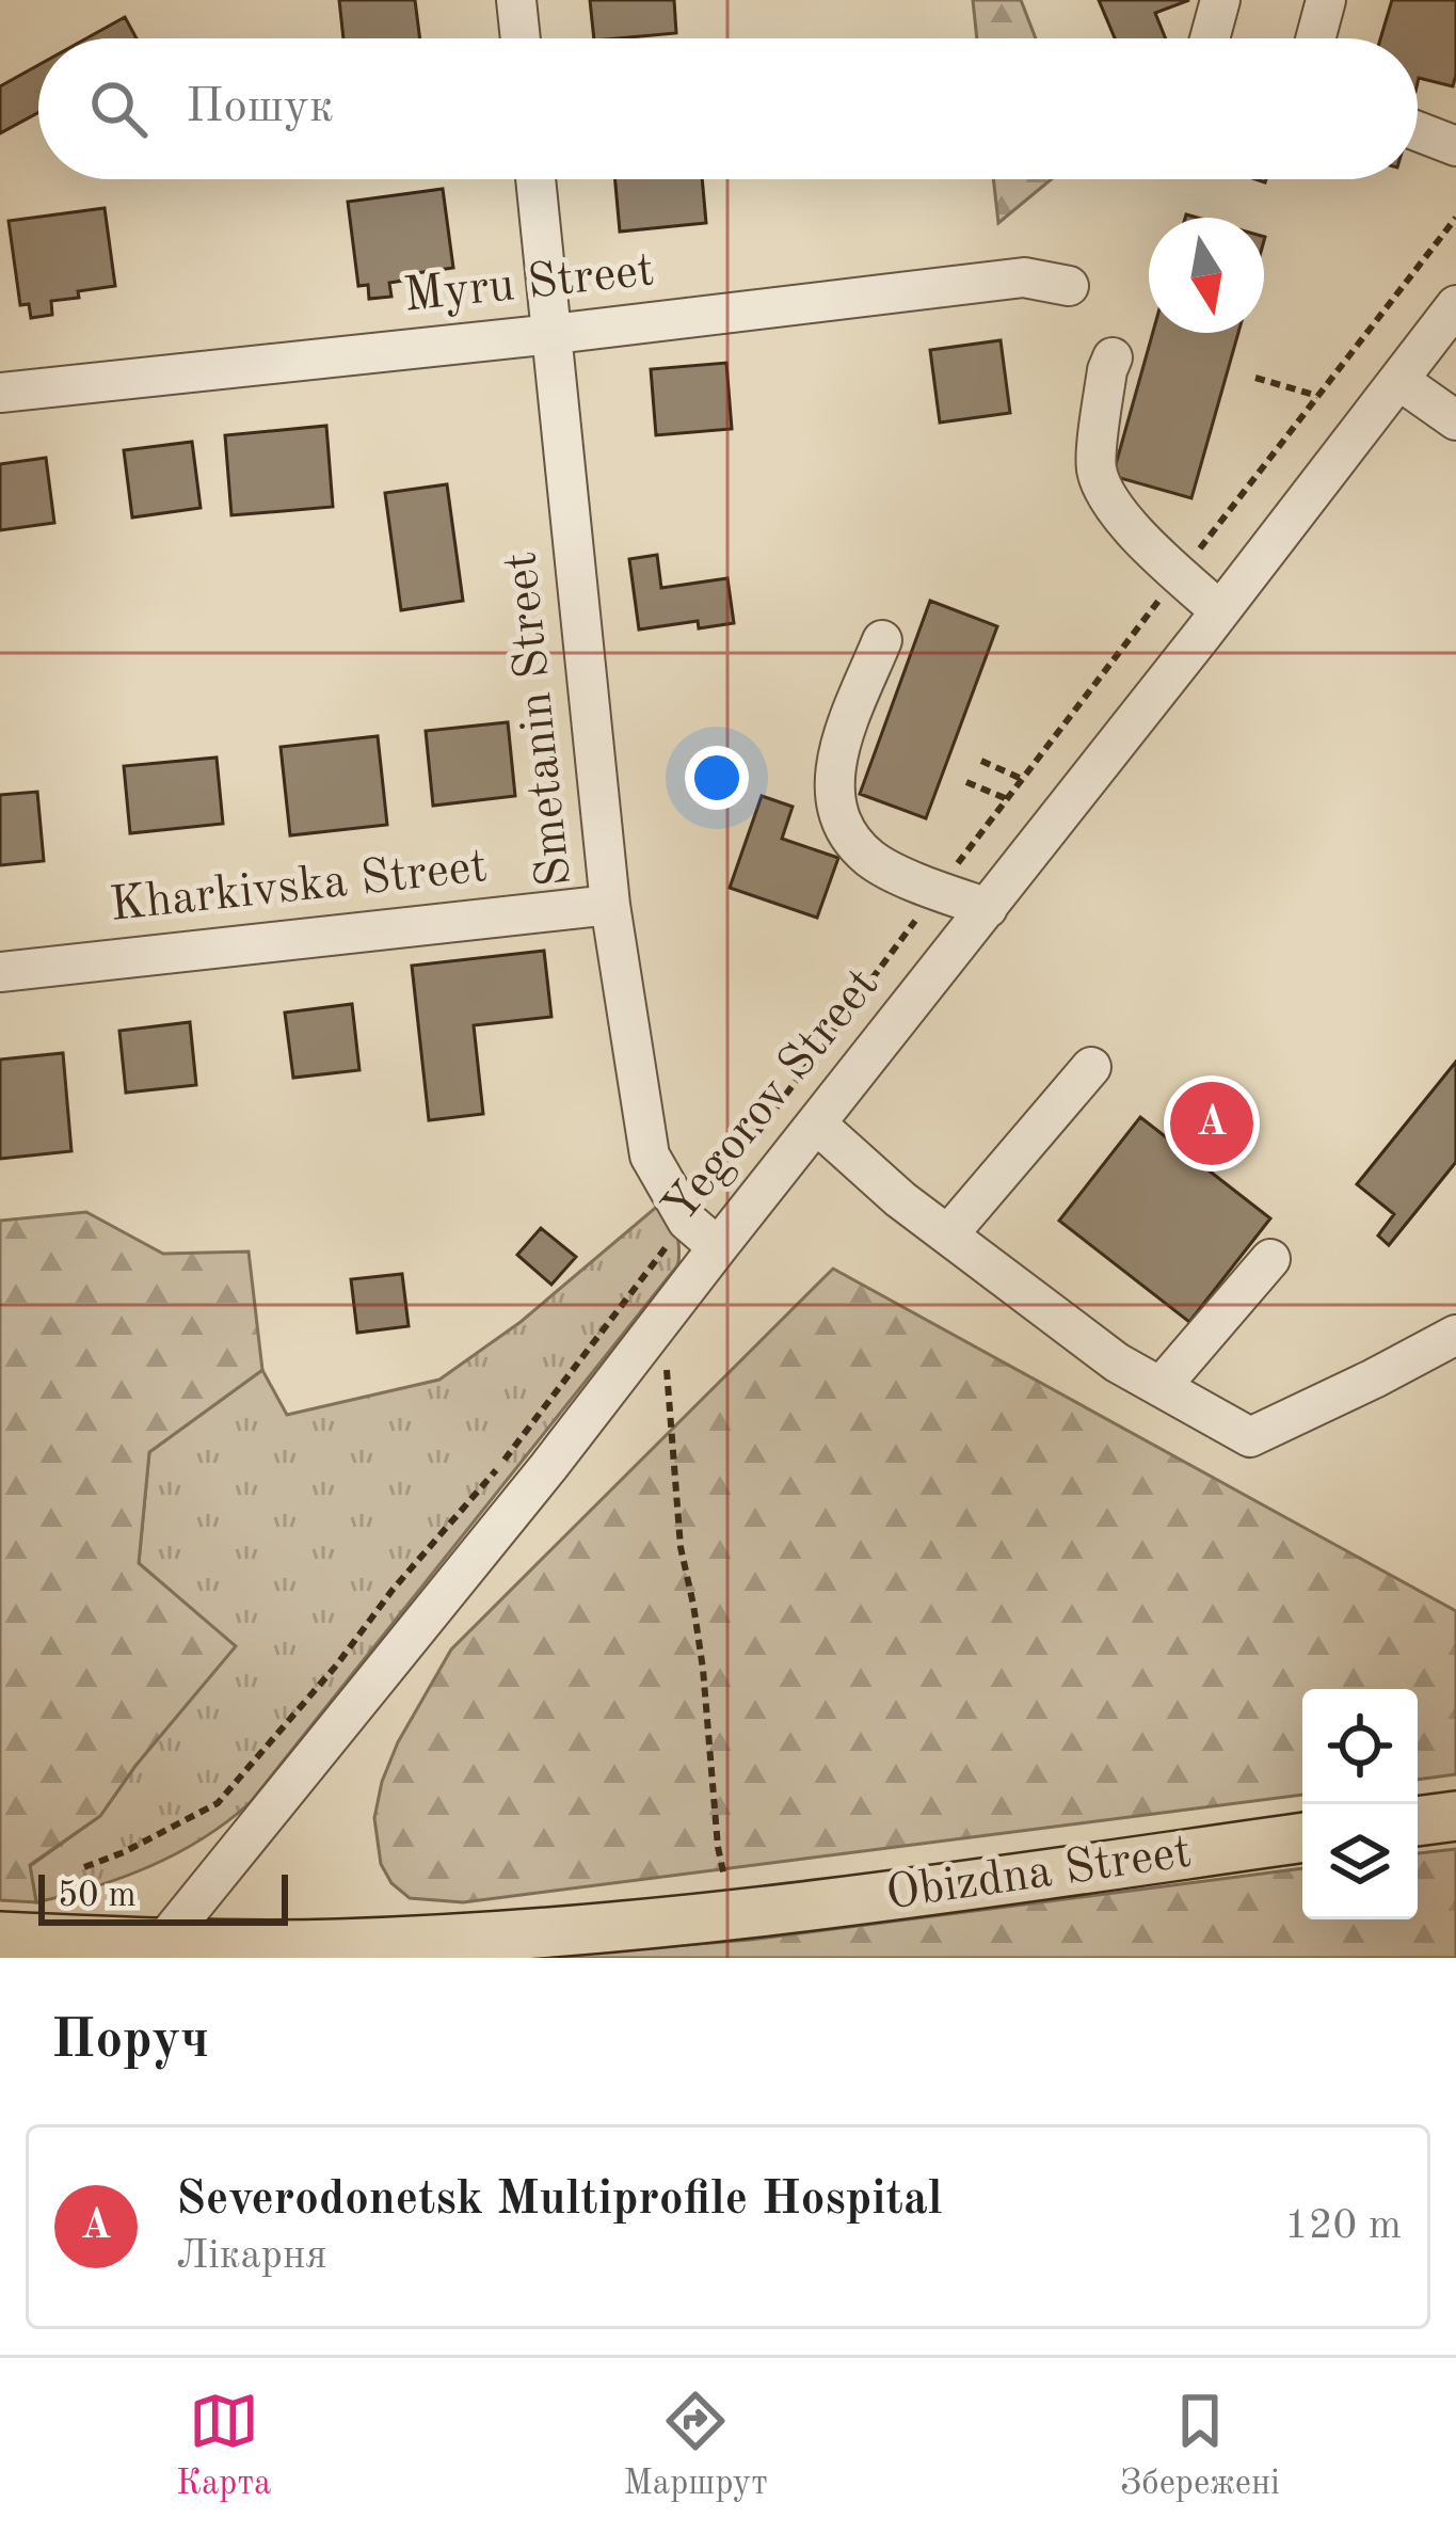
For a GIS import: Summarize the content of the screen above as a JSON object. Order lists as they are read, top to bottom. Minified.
{"streets":{"main road":["Obizdna Street"],"street":["Myru Street","Smetanin Street","Kharkivska Street","Yegorov Street"]},"crossings":[["Myru Street","Smetanin Street"],["Smetanin Street","Kharkivska Street"],["Smetanin Street","Yegorov Street"],["Yegorov Street","Obizdna Street"]],"scale_bar":"50 m","north":"bottom","page":{"search":"Пошук","pins":"A","scale":"50 m","heading":"Поруч","list":[{"mark":"A","name":"Severodonetsk Multiprofile Hospital","note":"Лікарня","value":"120 m"}],"nav":["Карта","Маршрут","Збережені"]}}
